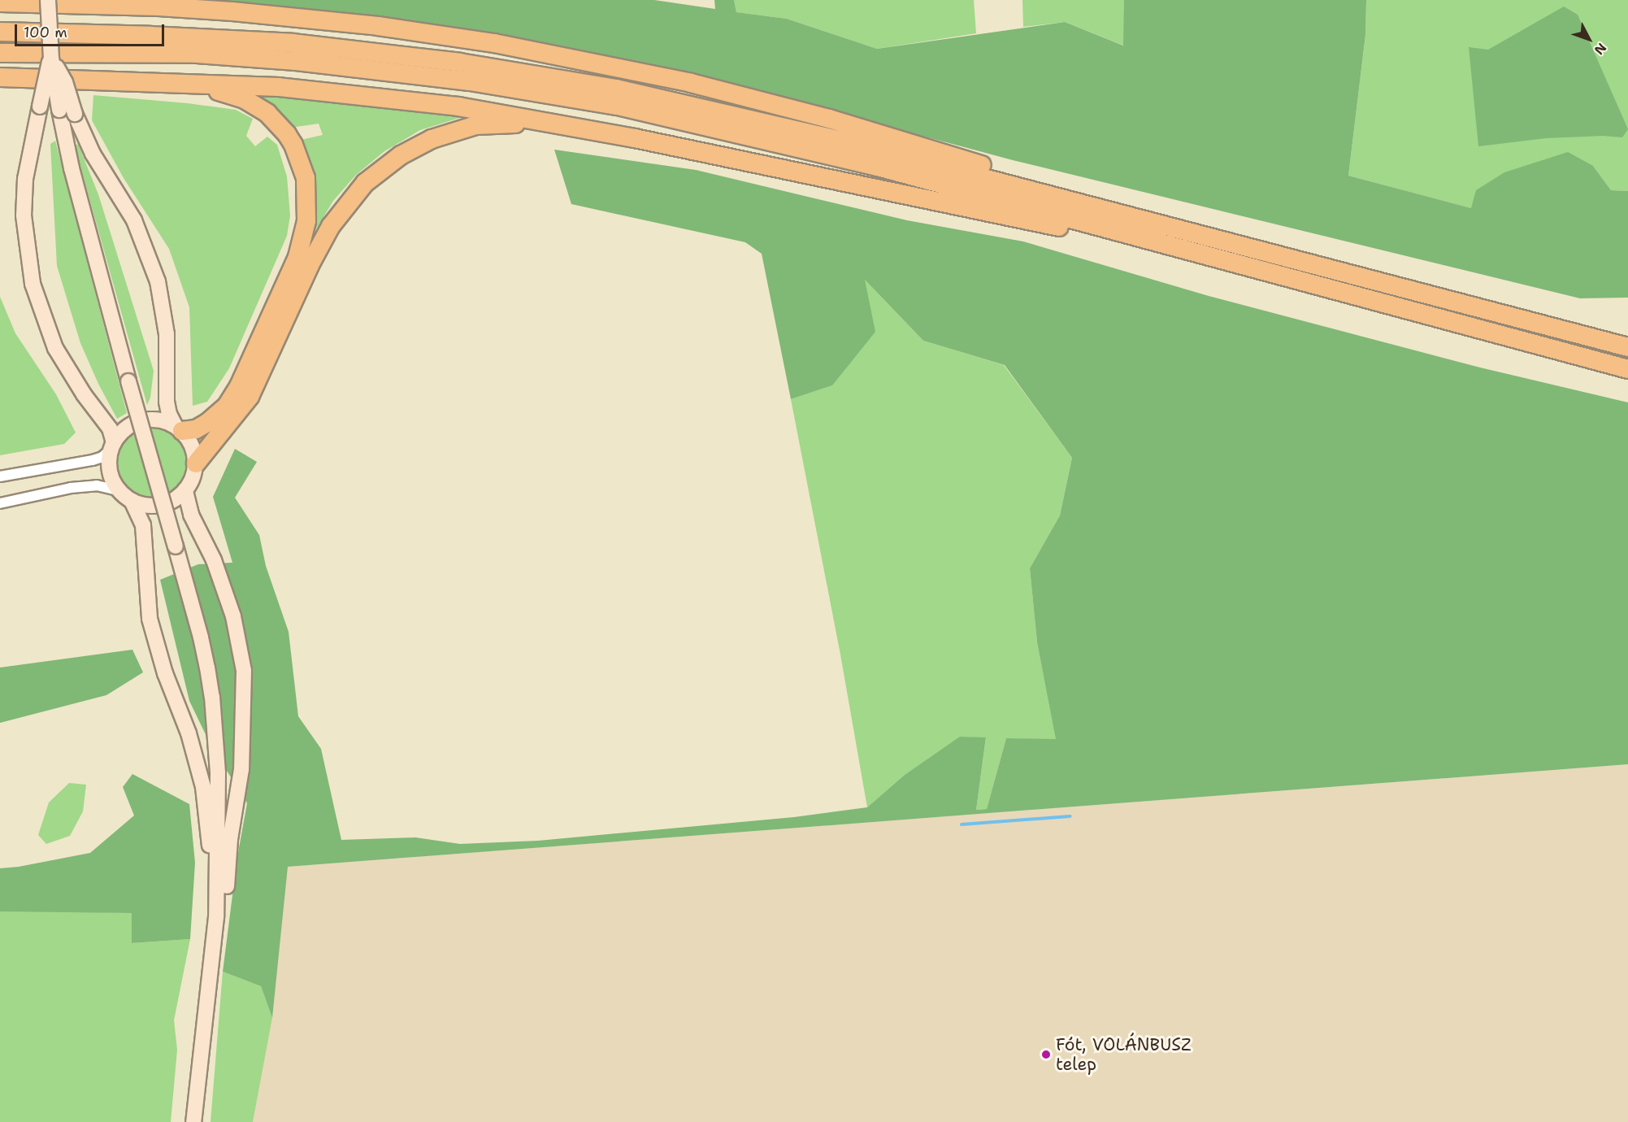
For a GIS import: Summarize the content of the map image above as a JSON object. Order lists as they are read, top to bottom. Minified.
{"places":["Fót, VOLÁNBUSZ telep"],"scale_bar":"100 m","north":"bottom right"}
